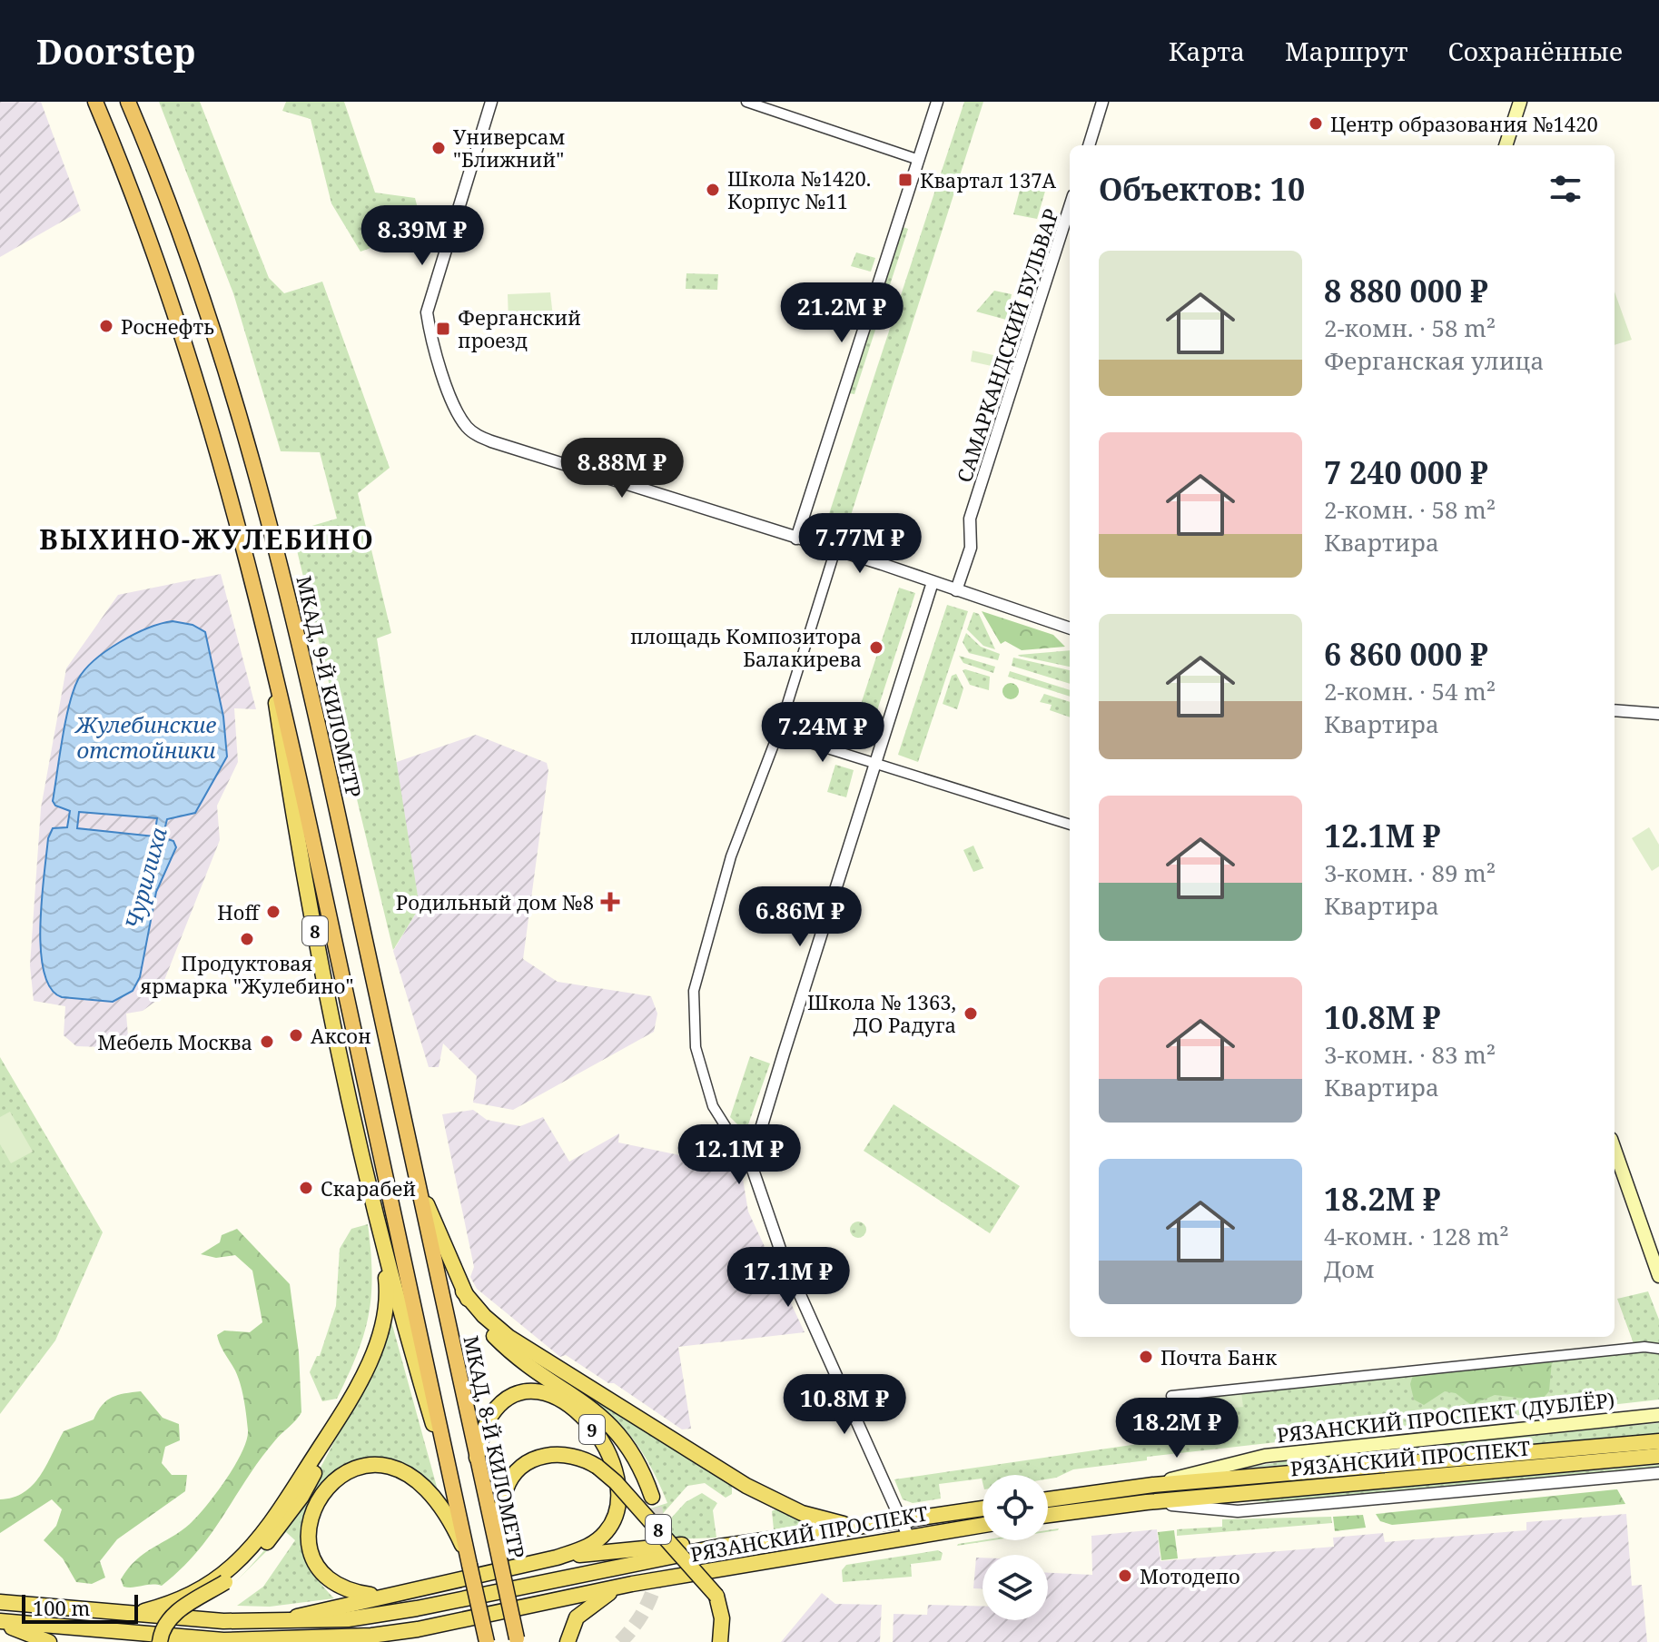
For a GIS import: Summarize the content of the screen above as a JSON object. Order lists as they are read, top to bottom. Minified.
{"streets":{"highway":["МКАД, 9-Й КИЛОМЕТР","МКАД, 8-Й КИЛОМЕТР"],"main road":["8","РЯЗАНСКИЙ ПРОСПЕКТ (ДУБЛЁР)","9","РЯЗАНСКИЙ ПРОСПЕКТ"],"street":["САМАРКАНДСКИЙ БУЛЬВАР"]},"crossings":[["МКАД, 9-Й КИЛОМЕТР","МКАД, 8-Й КИЛОМЕТР"],["8","МКАД, 8-Й КИЛОМЕТР"],["РЯЗАНСКИЙ ПРОСПЕКТ (ДУБЛЁР)","РЯЗАНСКИЙ ПРОСПЕКТ"],["9","МКАД, 8-Й КИЛОМЕТР"]],"districts":["ВЫХИНО-ЖУЛЕБИНО"],"water":["Жулебинские отстойники","Чурилиха"],"places":{"other":["Центр образования №1420","Универсам \"Ближний\"","Школа №1420. Корпус №11","Роснефть","площадь Композитора Балакирева","Hoff","Продуктовая ярмарка \"Жулебино\"","Школа № 1363, ДО Радуга","Аксон","Мебель Москва","Скарабей","Почта Банк","Мотодепо"],"transit":["Квартал 137А","Ферганский проезд"],"health":["Родильный дом №8"]},"scale_bar":"100 m","page":{"header":"Doorstep","nav":["Карта","Маршрут","Сохранённые"],"heading":"Объектов: 10","price":["8.39M ₽","21.2M ₽","8.88M ₽","7.77M ₽","7.24M ₽","6.86M ₽","12.1M ₽","17.1M ₽","10.8M ₽","18.2M ₽"],"list":[{"name":"8 880 000 ₽","note":"2-комн. · 58 m² · Ферганская улица"},{"name":"7 240 000 ₽","note":"2-комн. · 58 m² · Квартира"},{"name":"6 860 000 ₽","note":"2-комн. · 54 m² · Квартира"},{"name":"12.1M ₽","note":"3-комн. · 89 m² · Квартира"},{"name":"10.8M ₽","note":"3-комн. · 83 m² · Квартира"},{"name":"18.2M ₽","note":"4-комн. · 128 m² · Дом"}],"scale":"100 m"}}
